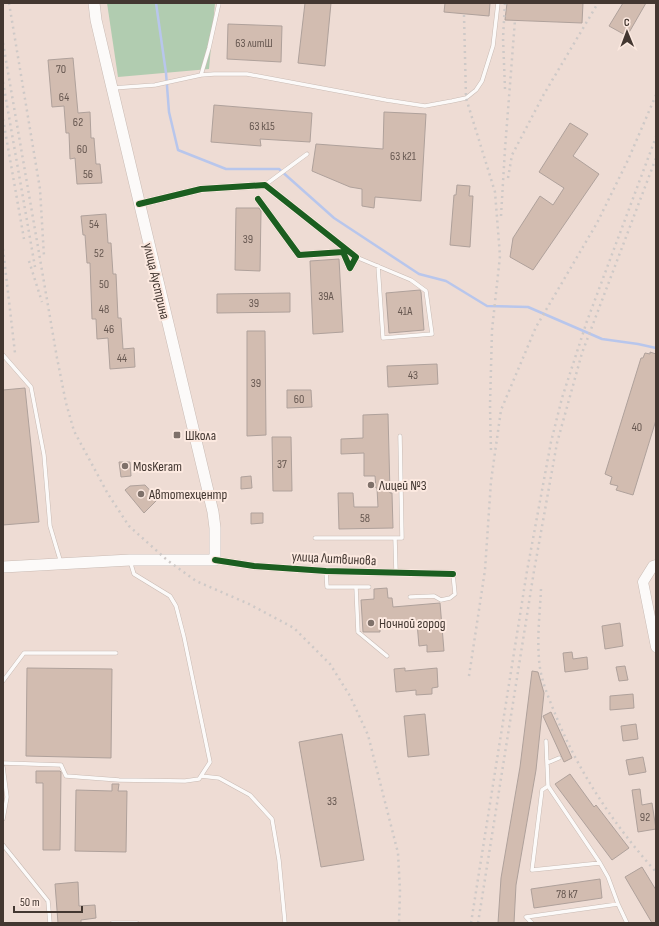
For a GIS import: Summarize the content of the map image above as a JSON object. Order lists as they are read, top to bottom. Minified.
{"streets":{"main road":["улица Аустрина","улица Литвинова"]},"crossings":[["улица Аустрина","улица Литвинова"]],"places":{"transit":["Школа"],"other":["MosKeram","Лицей №3","Автотехцентр","Ночной город"]},"house_numbers":["63 литШ","70","64","62","63 к15","60","63 к21","56","54","39","52","50","39А","39","48","41А","46","44","43","39","60","40","37","58","33","92","78 к7"],"scale_bar":"50 m","north":"top"}
